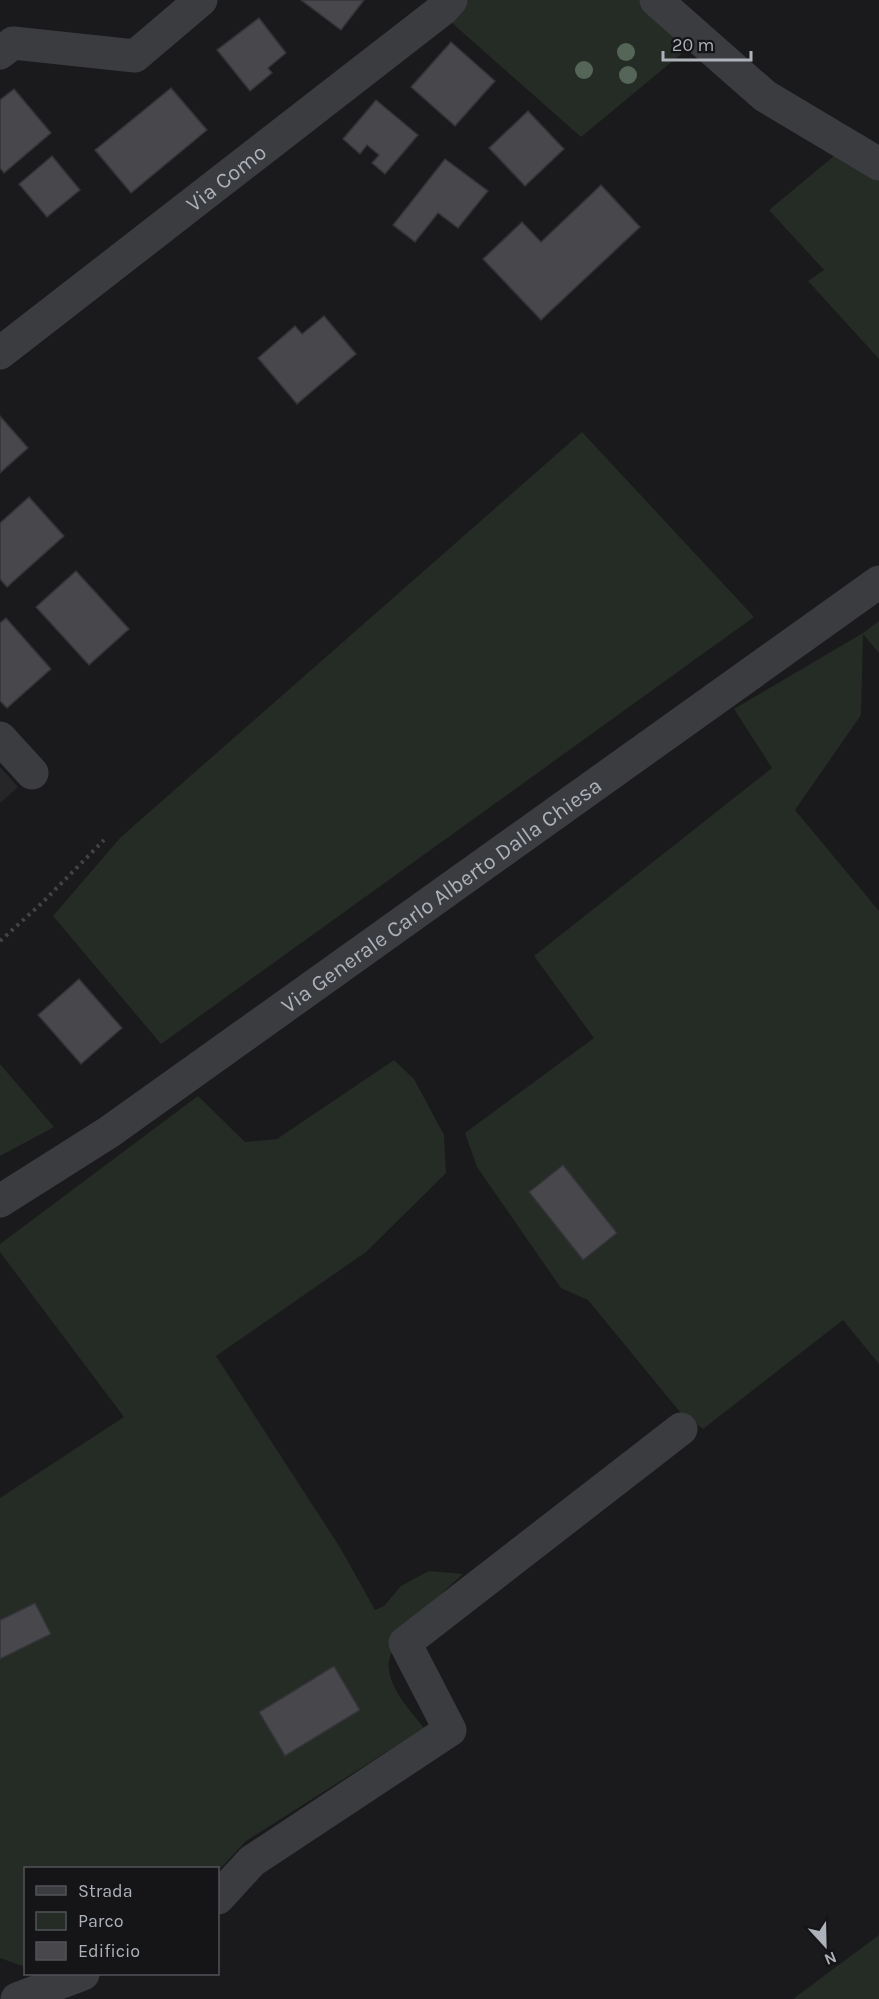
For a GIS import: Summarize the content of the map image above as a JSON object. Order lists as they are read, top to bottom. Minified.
{"streets":{"street":["Via Como","Via Generale Carlo Alberto Dalla Chiesa"]},"legend":["Strada","Parco","Edificio"],"scale_bar":"20 m","north":"bottom"}
